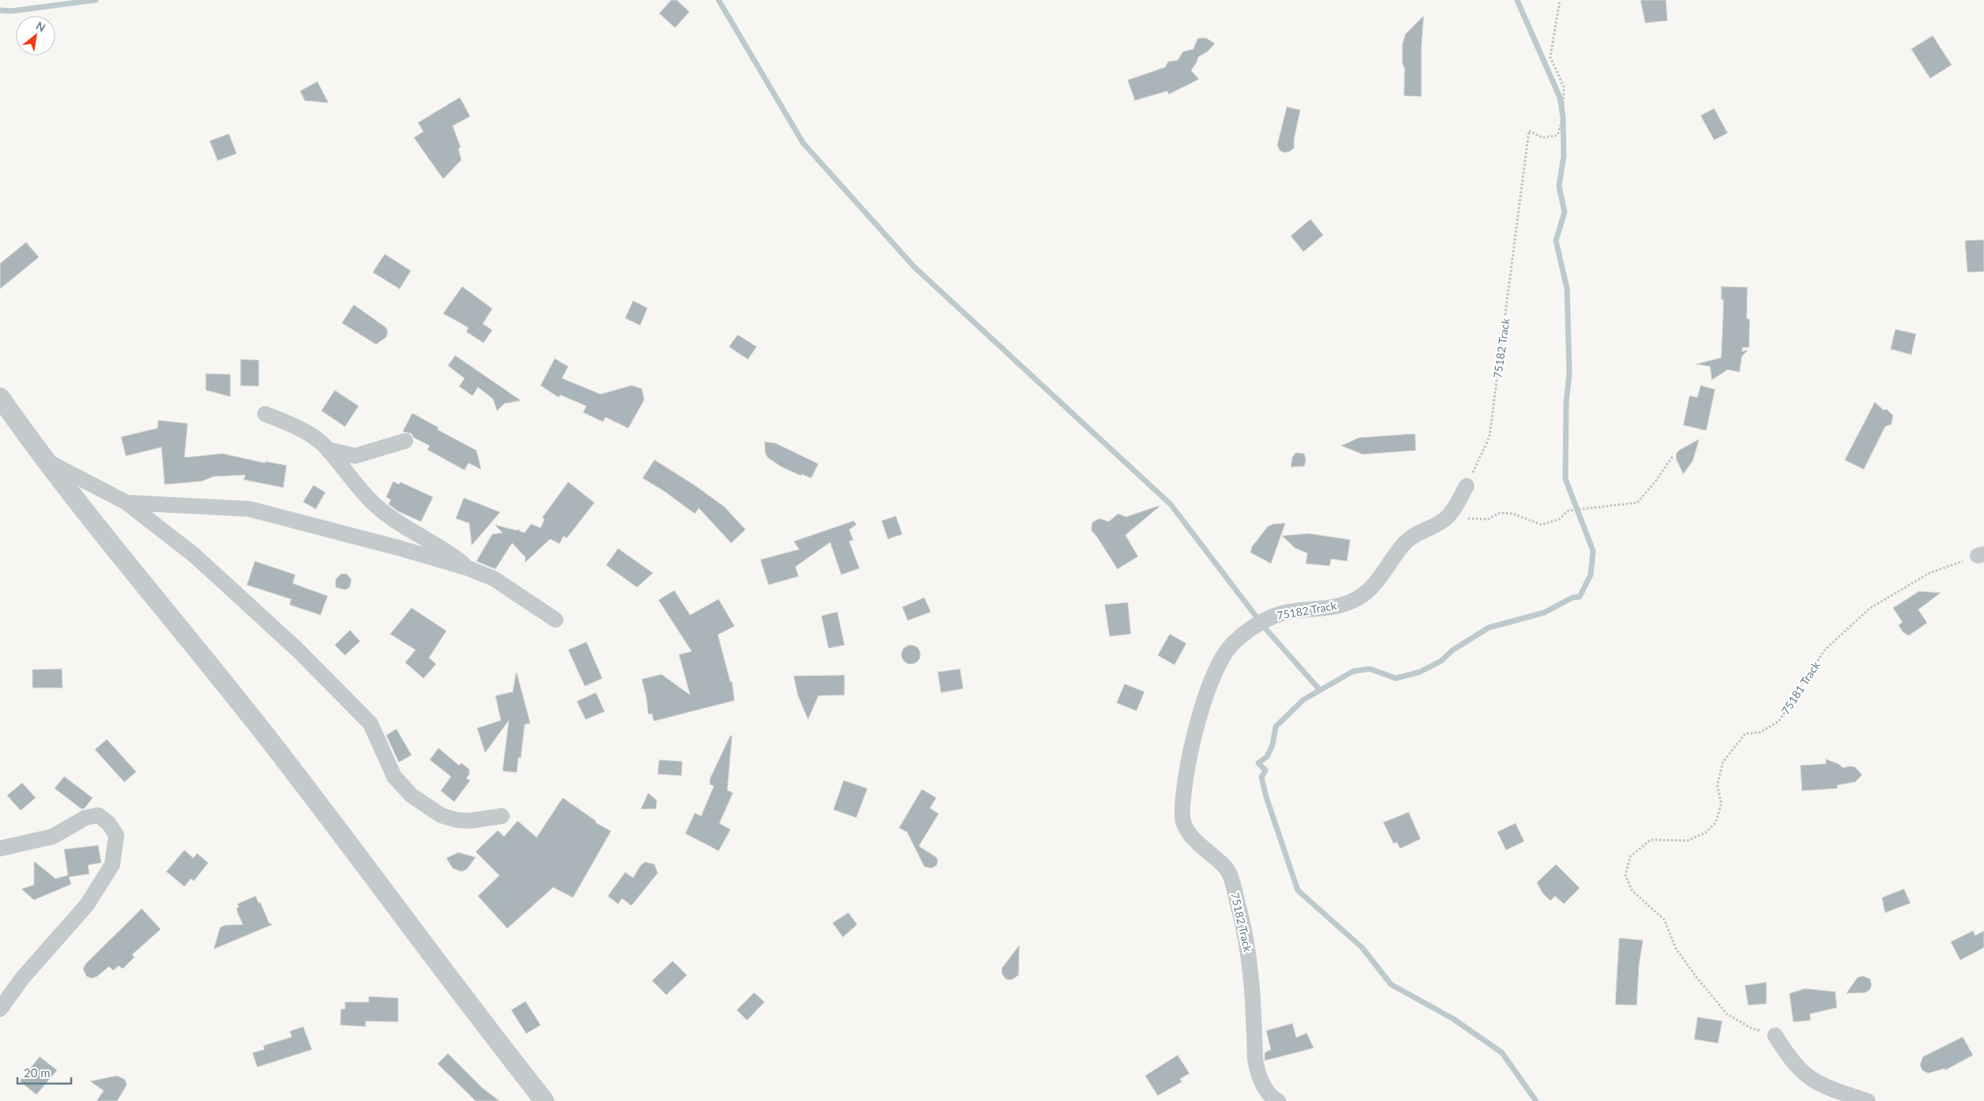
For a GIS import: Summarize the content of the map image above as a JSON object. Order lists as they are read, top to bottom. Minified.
{"streets":{"street":["75182 Track"],"path":["75181 Track"]},"scale_bar":"20 m","north":"top right"}
